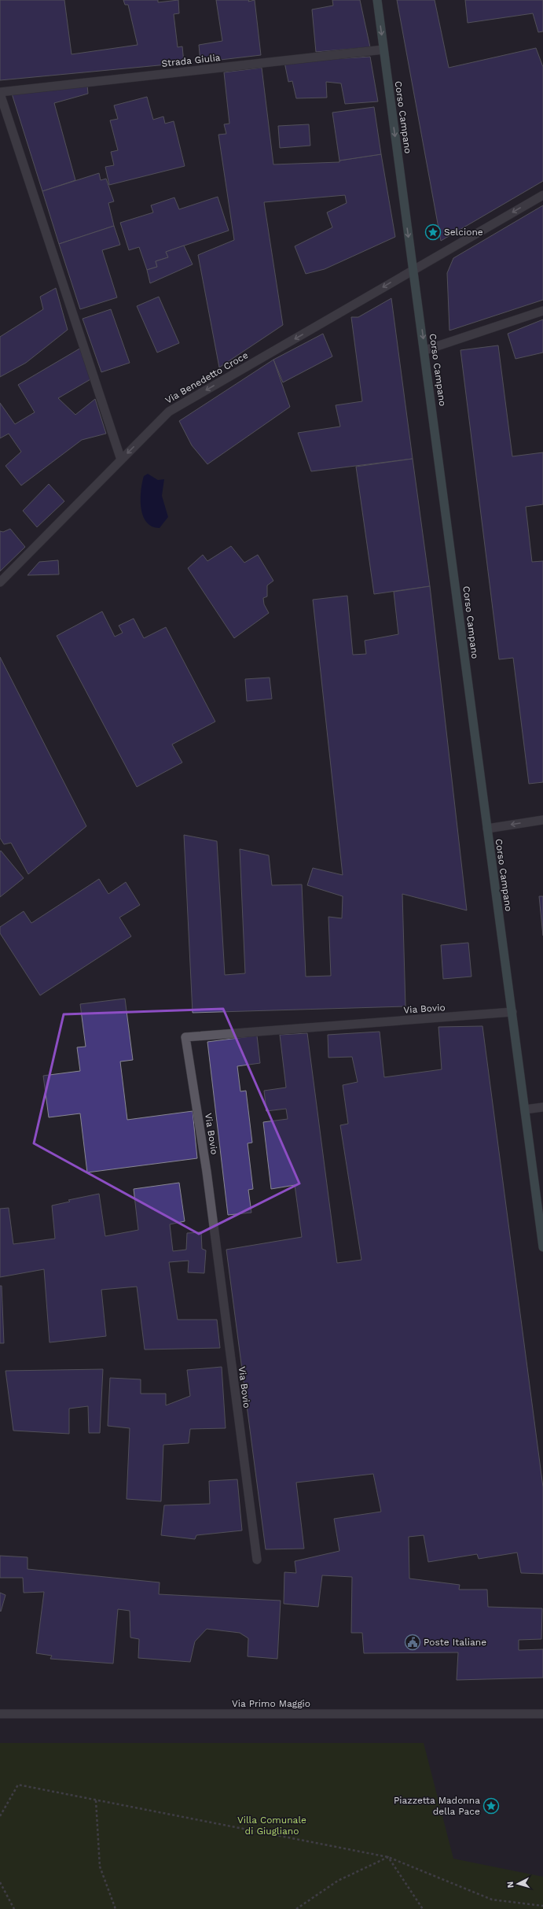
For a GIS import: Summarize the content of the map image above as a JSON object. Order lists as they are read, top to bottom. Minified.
{"streets":{"main road":["Corso Campano"],"street":["Strada Giulia","Via Benedetto Croce","Via Bovio","Via Primo Maggio"]},"crossings":[["Strada Giulia","Corso Campano"],["Corso Campano","Via Benedetto Croce"],["Corso Campano","Via Bovio"]],"one_way":["Via Benedetto Croce"],"parks":["Villa Comunale di Giugliano"],"places":{"place":["Selcione","Piazzetta Madonna della Pace"],"public building":["Poste Italiane"]},"north":"left"}
